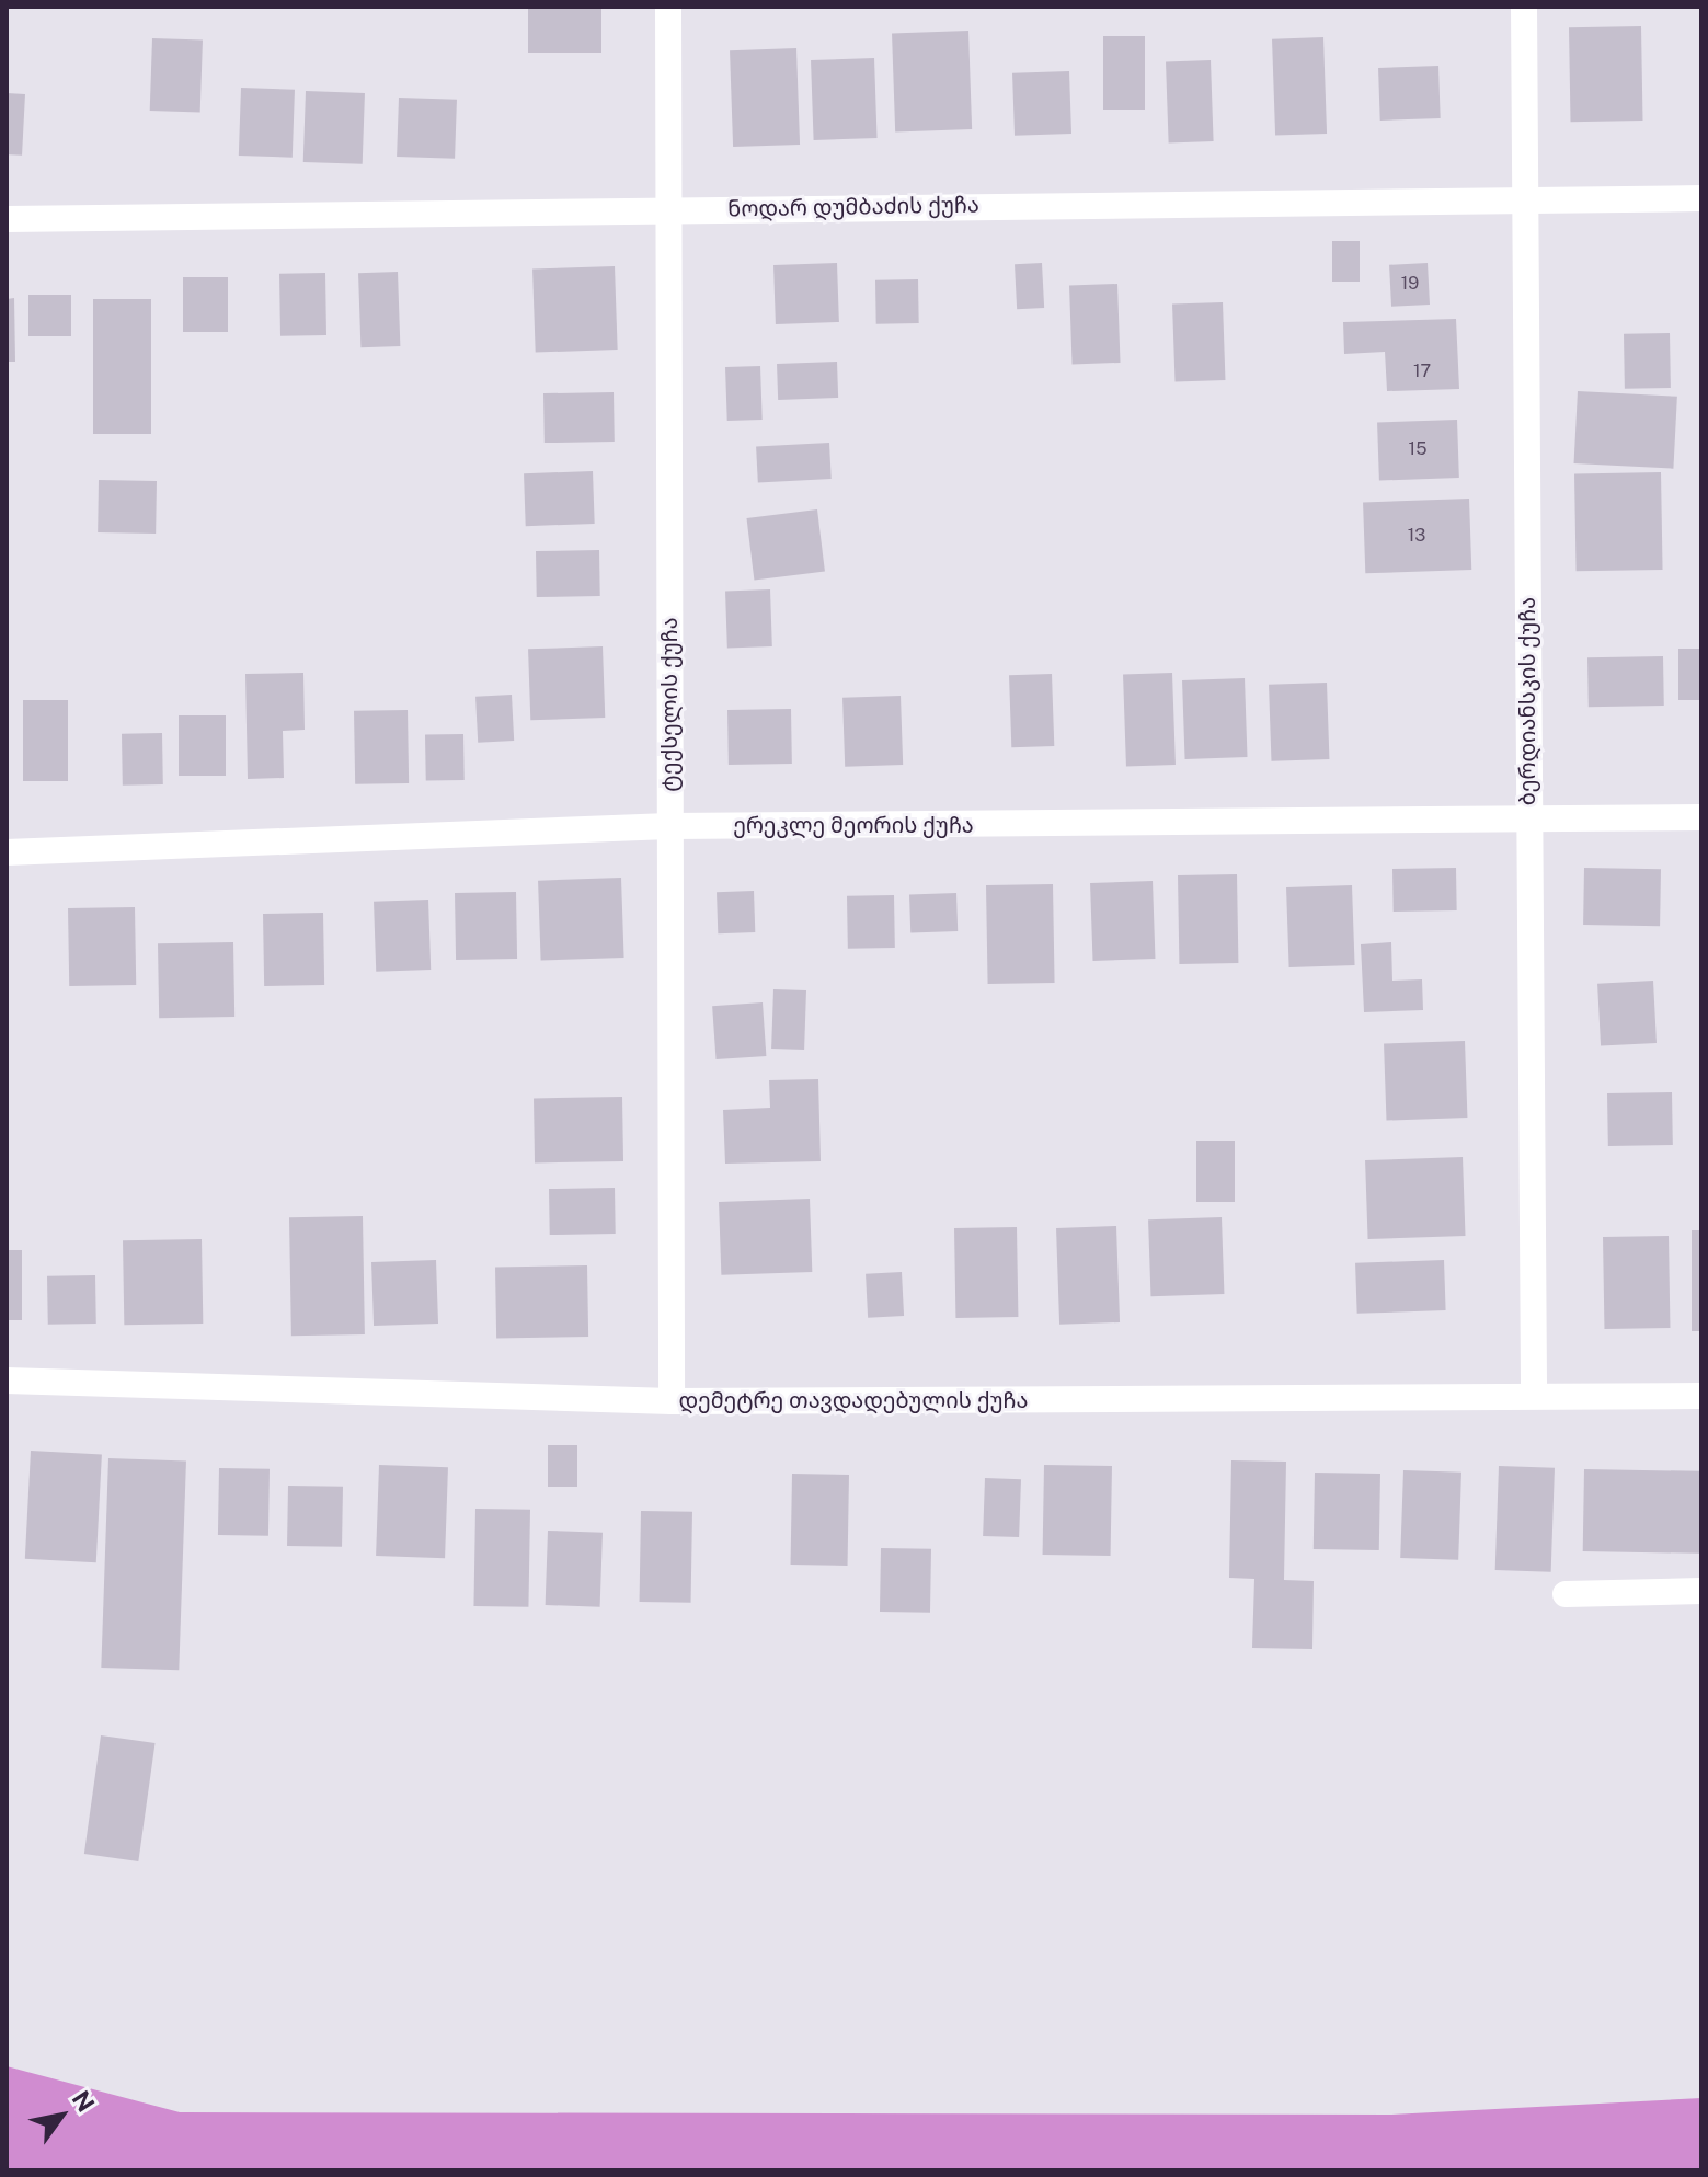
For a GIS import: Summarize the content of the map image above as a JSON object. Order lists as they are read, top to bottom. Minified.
{"streets":{"street":["ნოდარ დუმბაძის ქუჩა","ბერდიანსკის ქუჩა","ტექსელის ქუჩა","ერეკლე მეორის ქუჩა","დემეტრე თავდადებულის ქუჩა"]},"crossings":[["ნოდარ დუმბაძის ქუჩა","ბერდიანსკის ქუჩა"],["ნოდარ დუმბაძის ქუჩა","ტექსელის ქუჩა"],["ბერდიანსკის ქუჩა","ერეკლე მეორის ქუჩა"],["ბერდიანსკის ქუჩა","დემეტრე თავდადებულის ქუჩა"],["ტექსელის ქუჩა","ერეკლე მეორის ქუჩა"],["ტექსელის ქუჩა","დემეტრე თავდადებულის ქუჩა"]],"house_numbers":["19","17","15","13"],"north":"top right"}
